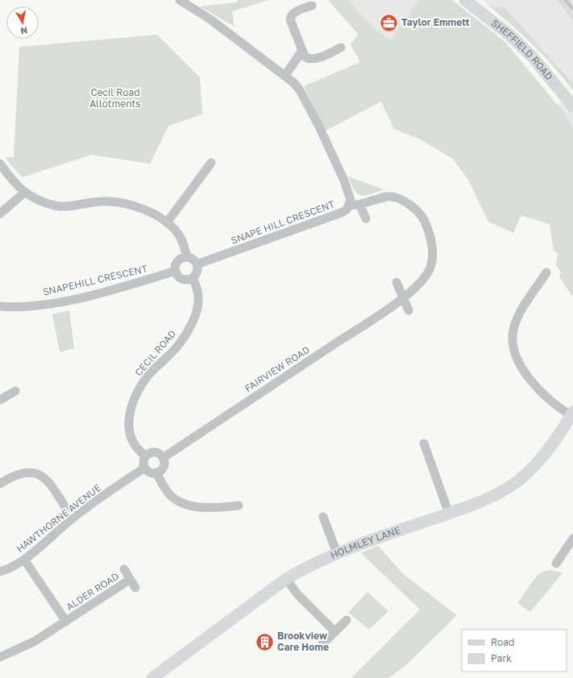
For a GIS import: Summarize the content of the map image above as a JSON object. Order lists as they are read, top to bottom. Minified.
{"streets":{"main road":["SHEFFIELD ROAD","HOLMLEY LANE"],"street":["SNAPE HILL CRESCENT","SNAPEHILL CRESCENT","CECIL ROAD","FAIRVIEW ROAD","HAWTHORNE AVENUE","ALDER ROAD"]},"crossings":[["SNAPE HILL CRESCENT","SNAPEHILL CRESCENT"],["SNAPE HILL CRESCENT","CECIL ROAD"],["SNAPE HILL CRESCENT","FAIRVIEW ROAD"],["SNAPEHILL CRESCENT","CECIL ROAD"],["CECIL ROAD","FAIRVIEW ROAD"],["CECIL ROAD","HAWTHORNE AVENUE"],["FAIRVIEW ROAD","HAWTHORNE AVENUE"]],"parks":["Cecil Road Allotments"],"places":{"office":["Taylor Emmett"],"building":["Brookview Care Home"]},"legend":["Road","Park"],"north":"bottom"}
